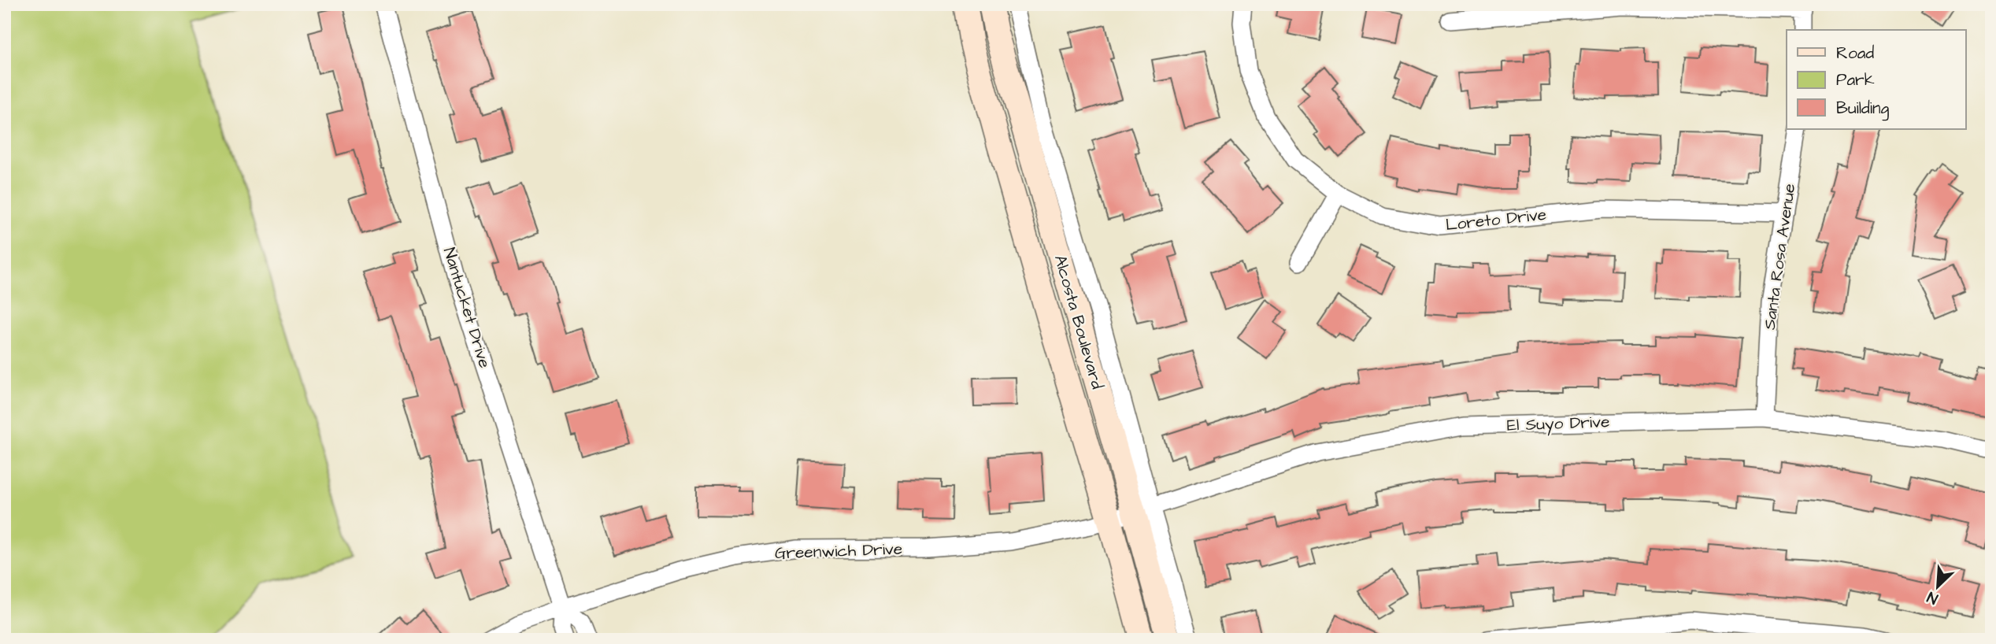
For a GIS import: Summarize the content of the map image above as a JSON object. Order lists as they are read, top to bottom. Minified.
{"streets":{"main road":["Alcosta Boulevard"],"street":["Loreto Drive","Santa Rosa Avenue","Nantucket Drive","El Suyo Drive","Greenwich Drive"]},"crossings":[["Loreto Drive","Santa Rosa Avenue"],["Santa Rosa Avenue","El Suyo Drive"],["Nantucket Drive","Greenwich Drive"],["Alcosta Boulevard","El Suyo Drive"],["Alcosta Boulevard","Greenwich Drive"],["El Suyo Drive","Greenwich Drive"]],"legend":["Road","Park","Building"],"north":"bottom left"}
